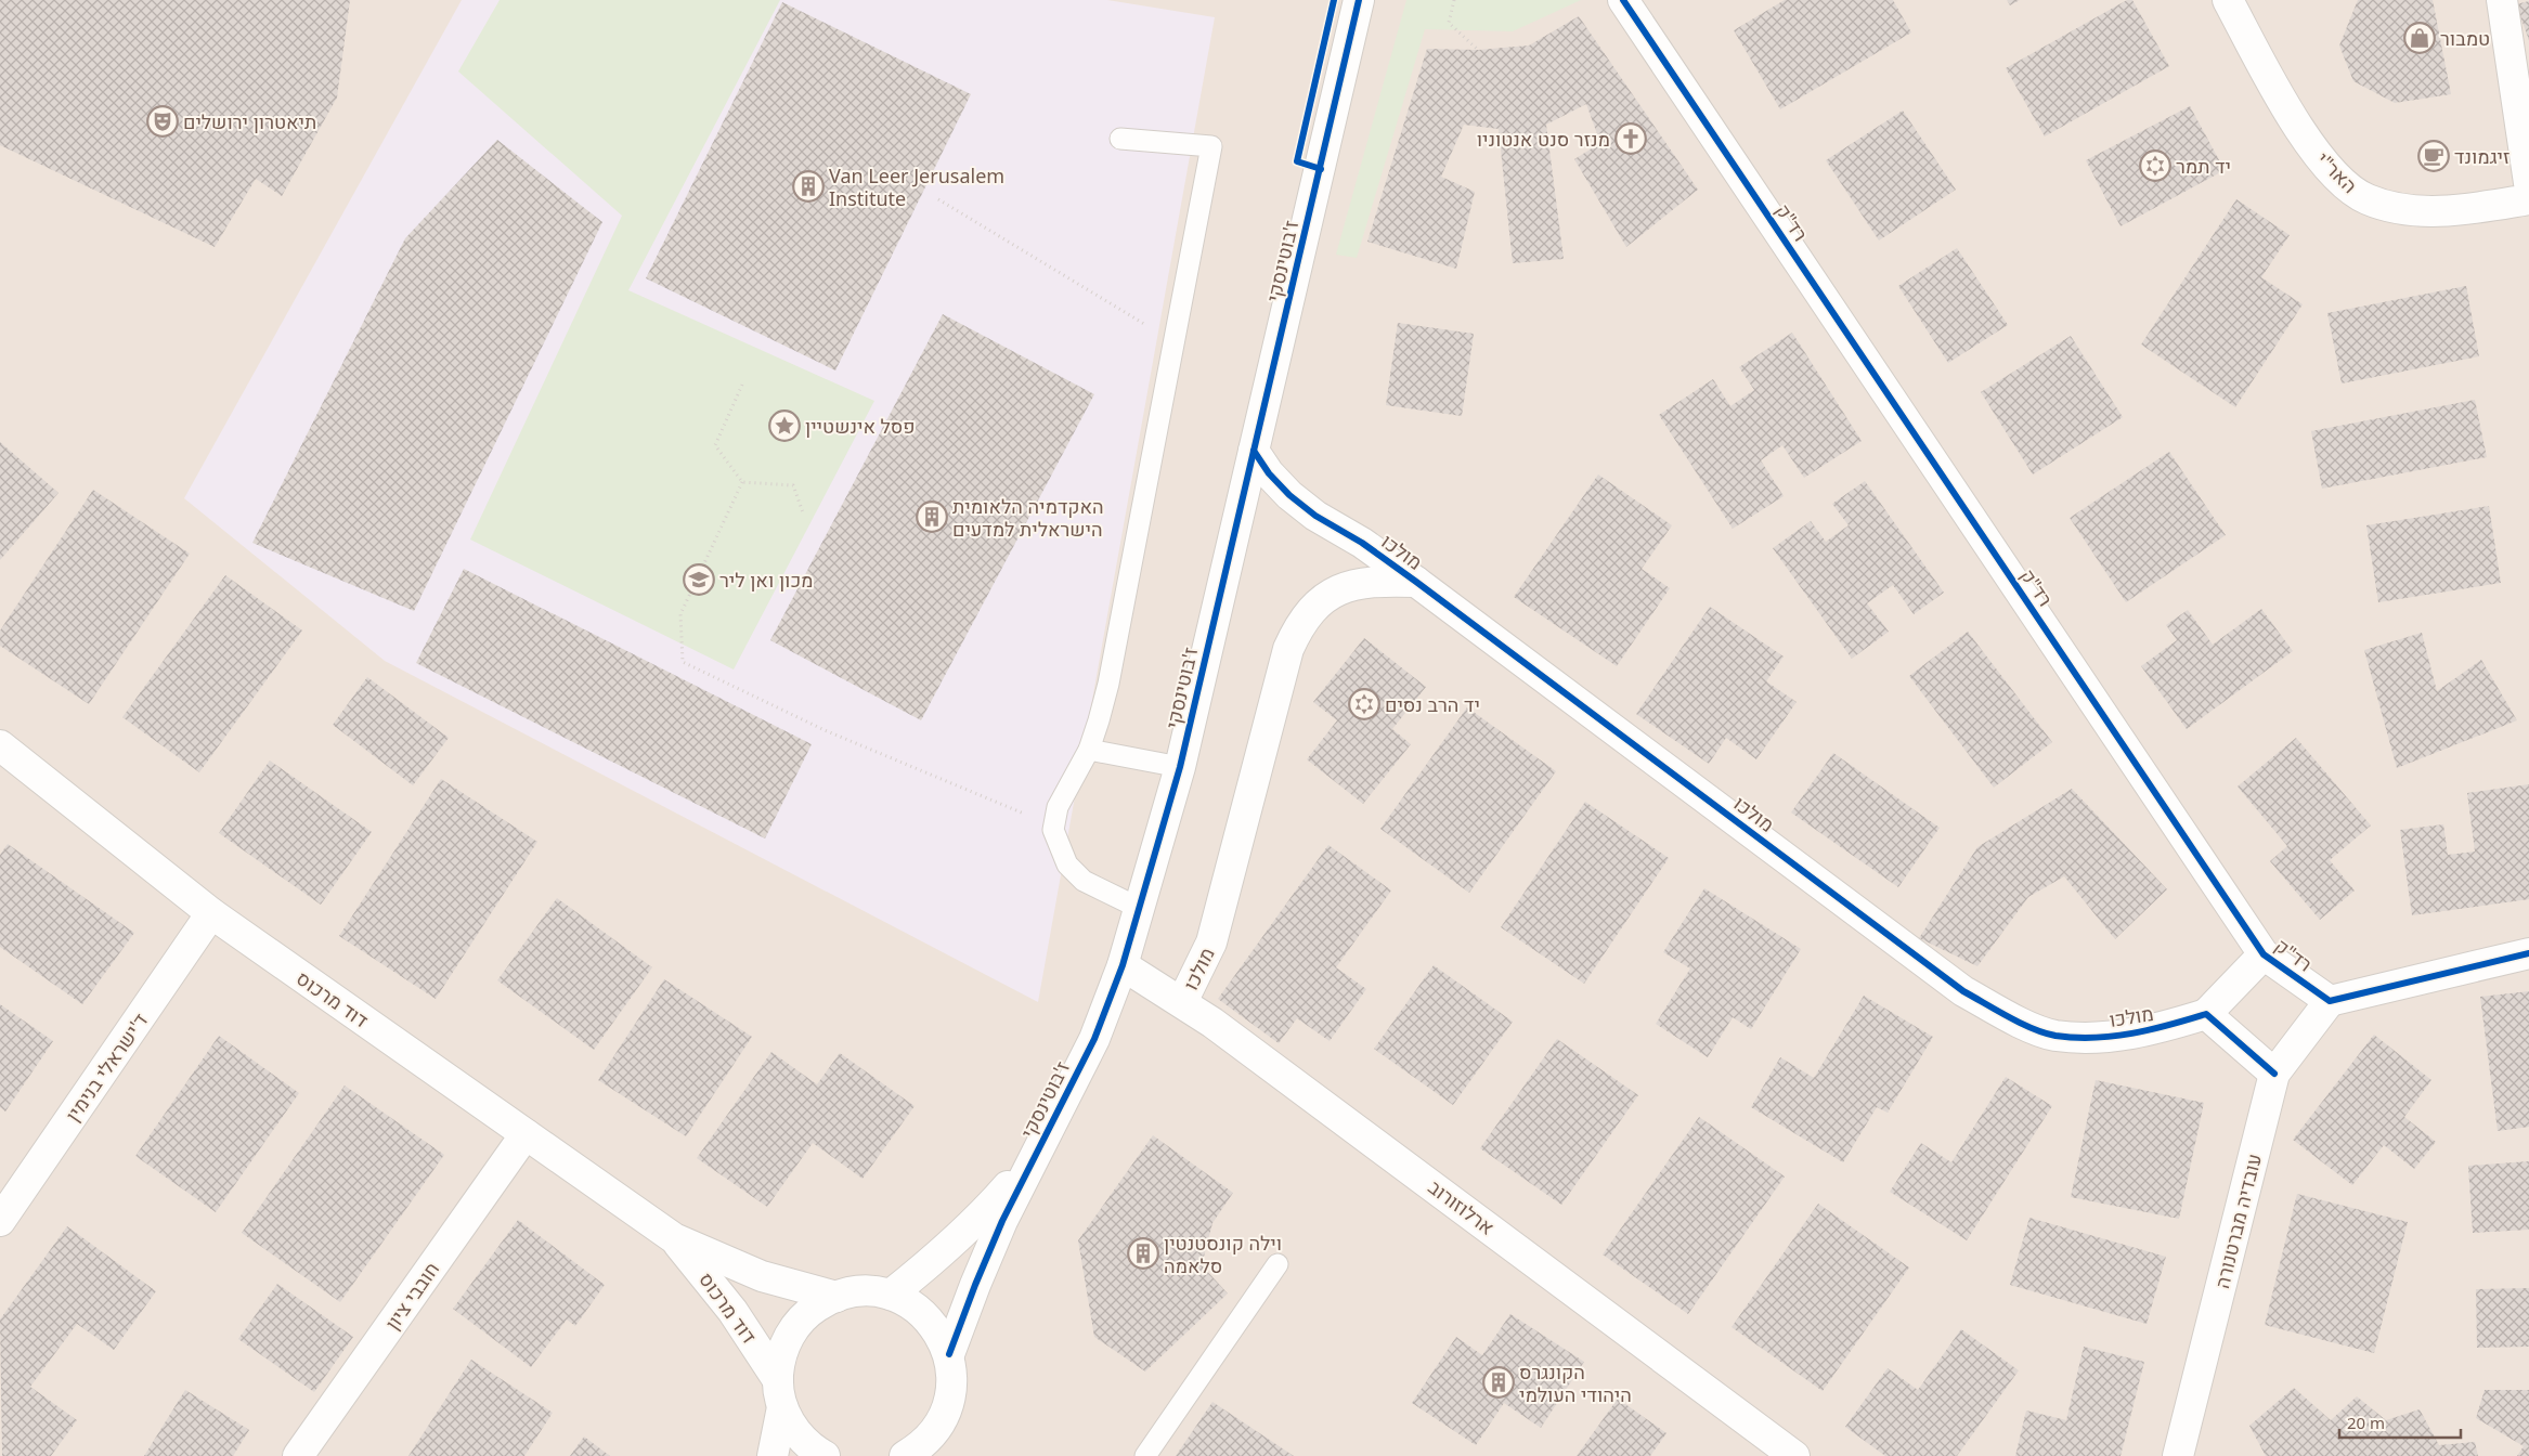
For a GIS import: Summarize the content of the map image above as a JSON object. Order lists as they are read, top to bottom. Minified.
{"streets":{"street":["האר\"י","רד\"ק","ז'בוטינסקי","מולכו","דוד מרכוס","ד'ישראלי בנימין","ארלוזורוב","עובדיה מברטנורה","חובבי ציון"]},"crossings":[["רד\"ק","עובדיה מברטנורה"],["ז'בוטינסקי","מולכו"],["ז'בוטינסקי","ארלוזורוב"],["מולכו","ארלוזורוב"],["דוד מרכוס","ד'ישראלי בנימין"],["דוד מרכוס","חובבי ציון"]],"places":{"shop":["טמבור"],"theatre":["תיאטרון ירושלים"],"church":["מנזר סנט אנטוניו"],"cafe":["זיגמונד"],"synagogue":["יד תמר","יד הרב נסים"],"building":["Van Leer Jerusalem Institute","האקדמיה הלאומית הישראלית למדעים","וילה קונסטנטין סלאמה","הקונגרס היהודי העולמי"],"place":["פסל אינשטיין"],"school or university":["מכון ואן ליר"]},"scale_bar":"20 m"}
